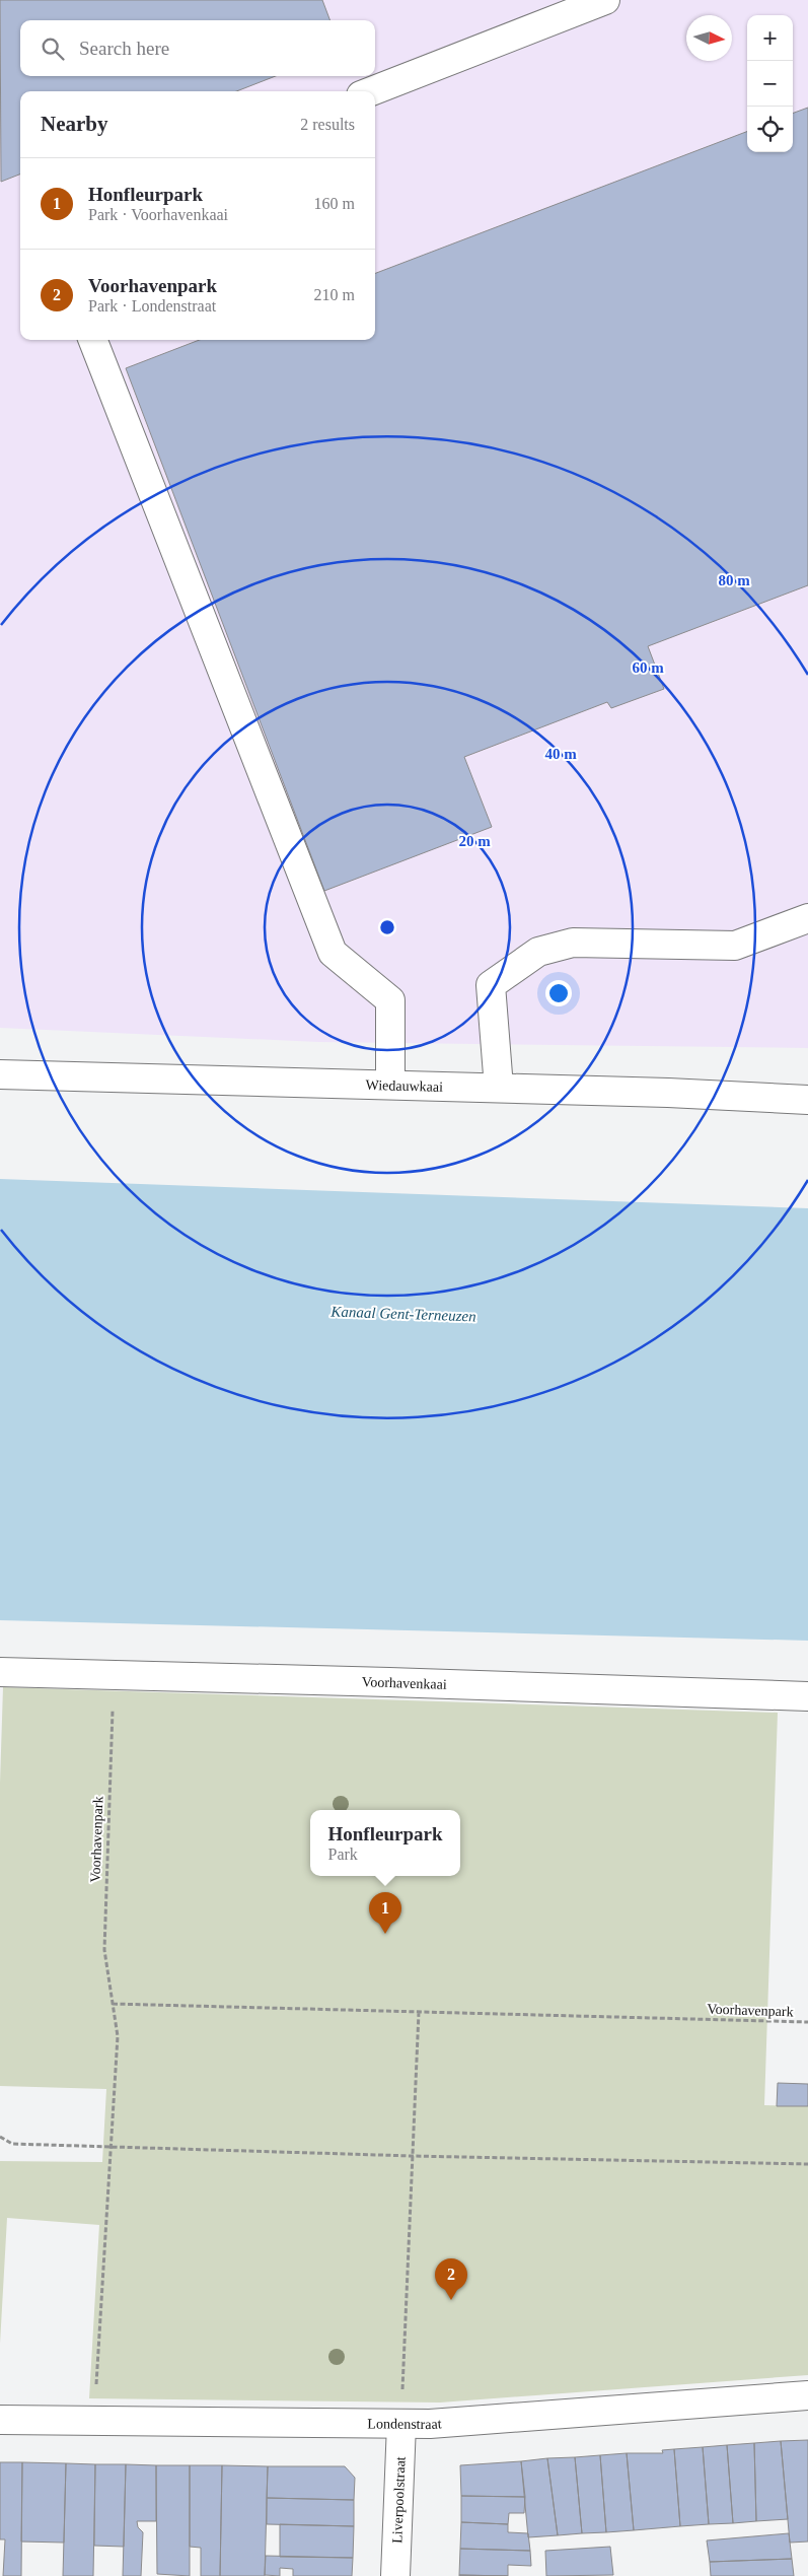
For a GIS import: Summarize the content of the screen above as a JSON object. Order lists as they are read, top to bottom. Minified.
{"streets":{"street":["Wiedauwkaai","Voorhavenkaai","Londenstraat","Liverpoolstraat"],"path":["Voorhavenpark"]},"crossings":[["Voorhavenkaai","Voorhavenpark"],["Voorhavenpark","Londenstraat"],["Londenstraat","Liverpoolstraat"]],"water":["Kanaal Gent-Terneuzen"],"north":"right","page":{"map_buttons":["+","−"],"search":"Search here","heading":["Nearby","2 results"],"list":[{"mark":"1","name":"Honfleurpark","note":"Park · Voorhavenkaai","value":"160 m"},{"mark":"2","name":"Voorhavenpark","note":"Park · Londenstraat","value":"210 m"}],"popup":["Honfleurpark","Park"],"pins":["1","2"]},"rings":["80 m","60 m","40 m","20 m"]}
